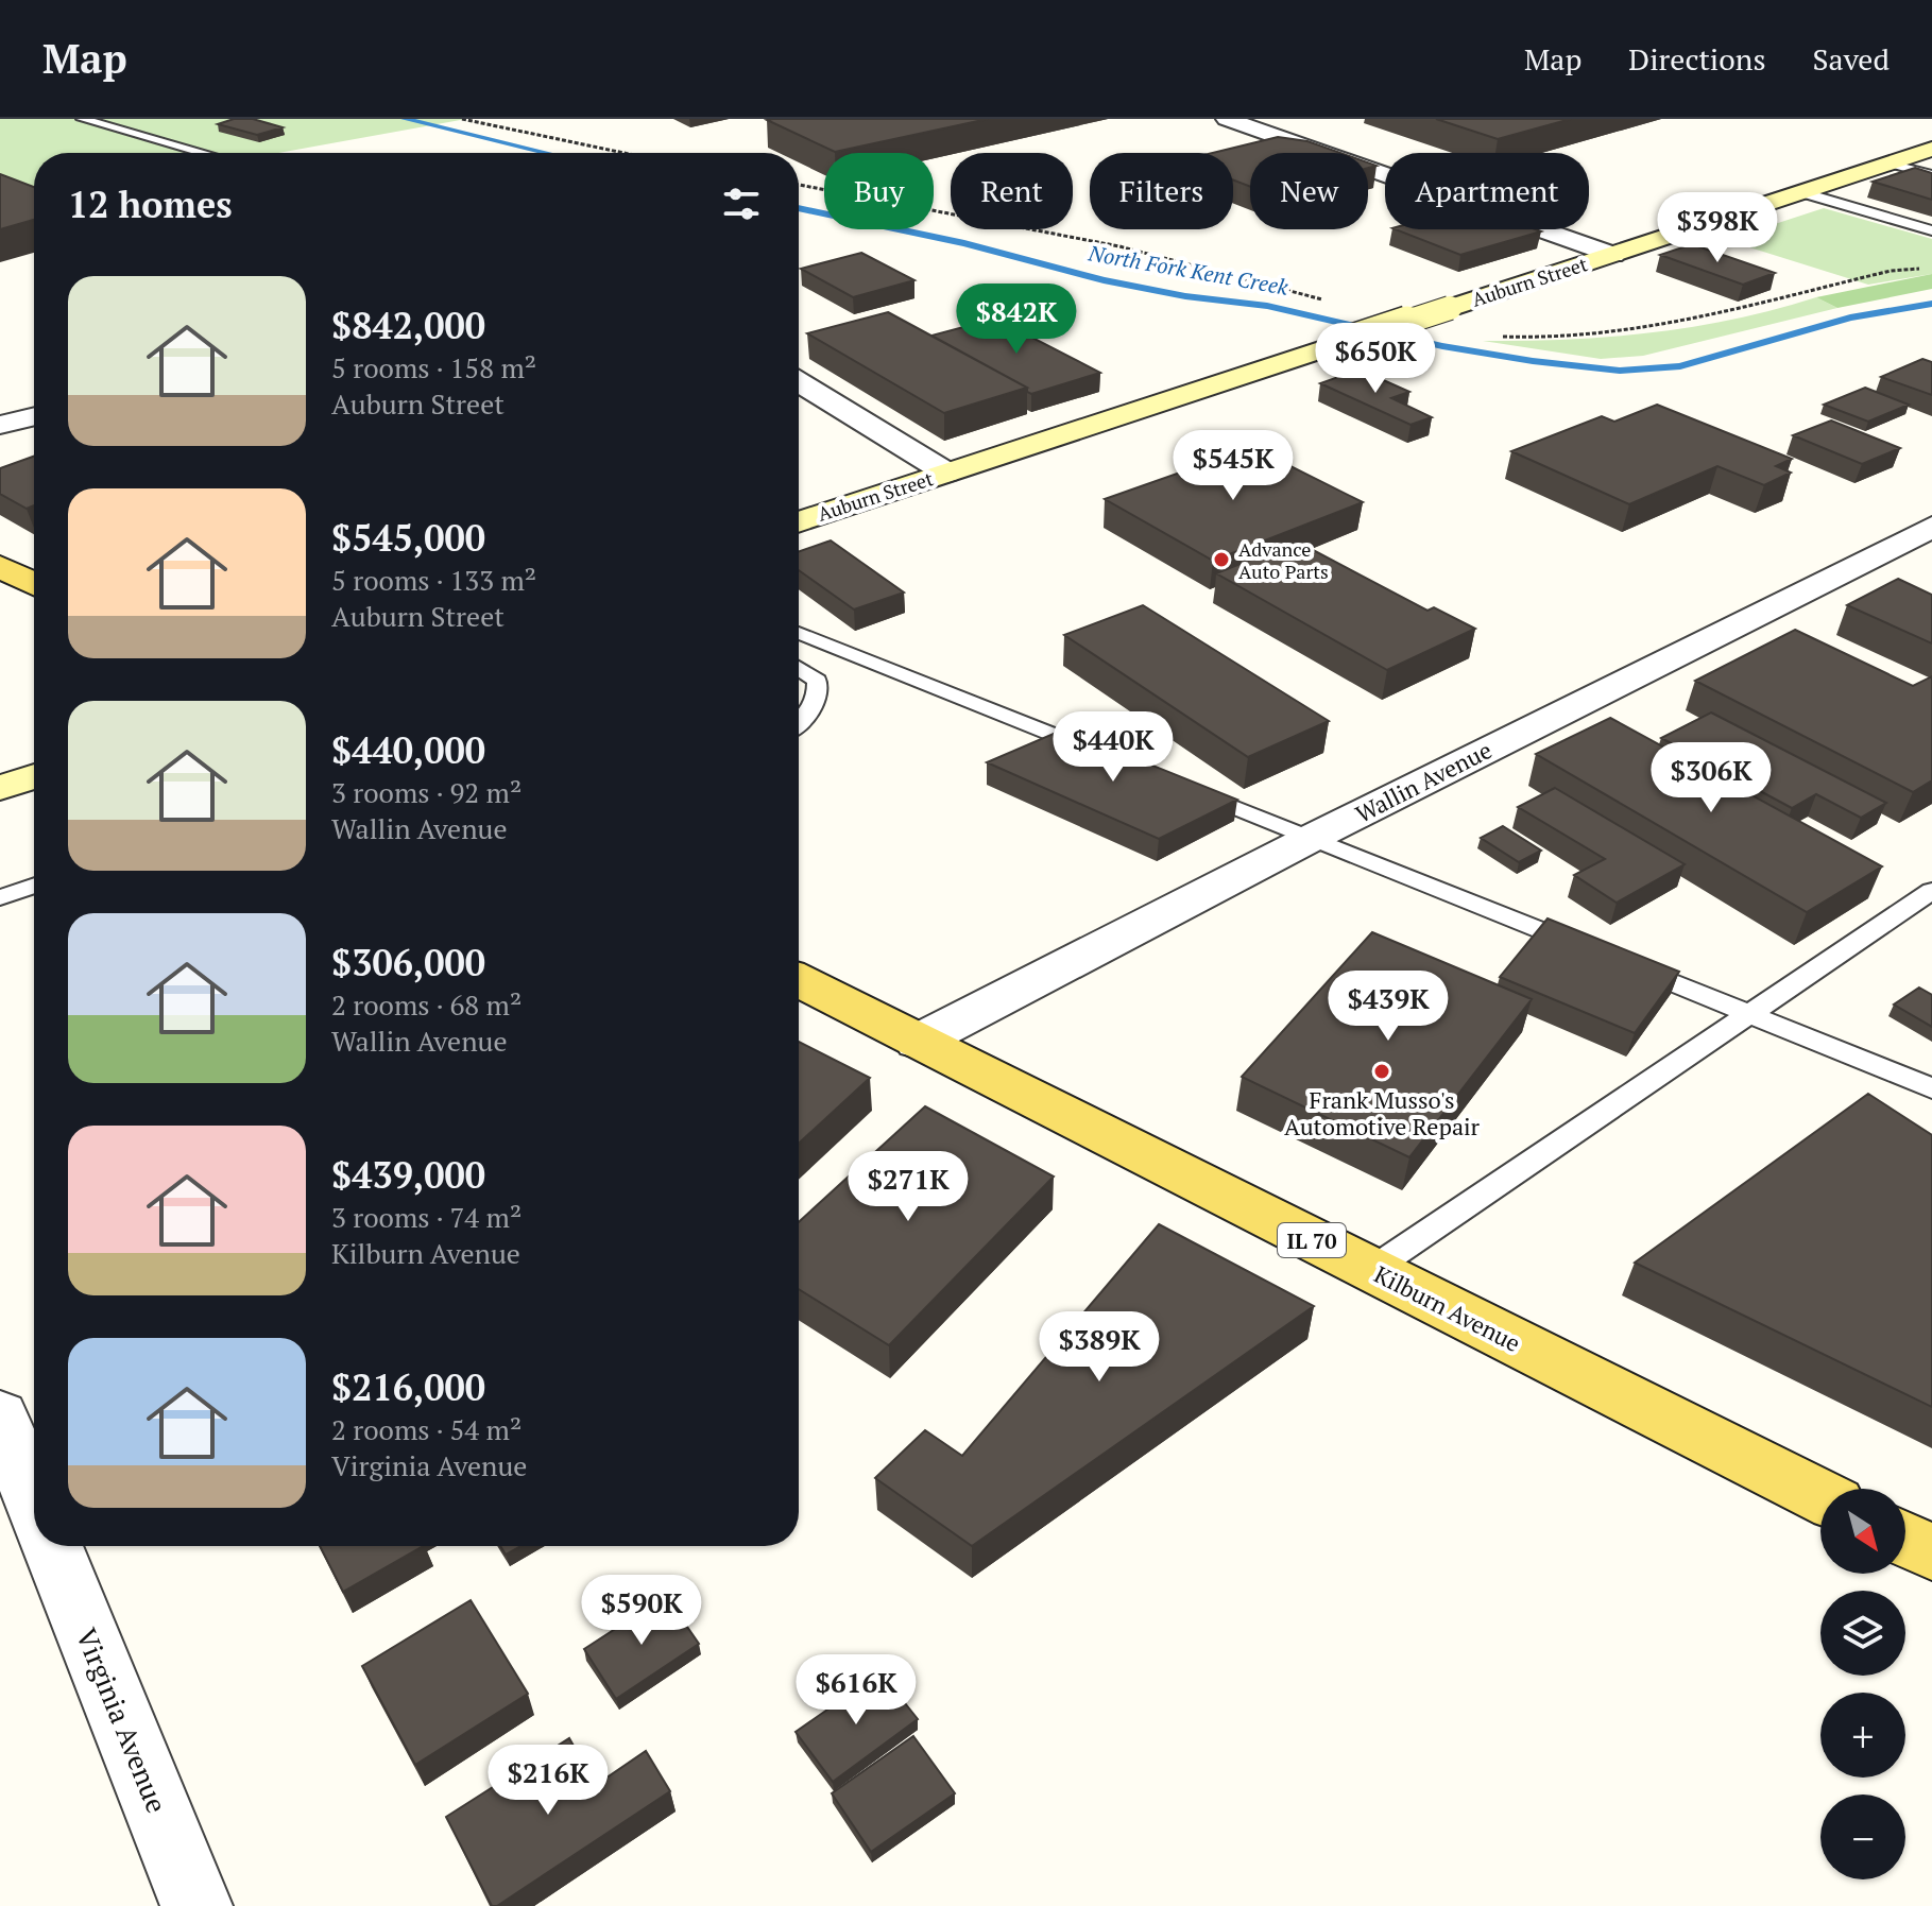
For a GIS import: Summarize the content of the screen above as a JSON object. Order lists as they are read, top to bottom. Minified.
{"streets":{"main road":["Auburn Street","IL 70","Kilburn Avenue"],"street":["Wallin Avenue","Virginia Avenue"]},"crossings":[["Wallin Avenue","Kilburn Avenue"]],"water":["North Fork Kent Creek"],"places":["Advance Auto Parts","Frank Musso's Automotive Repair"],"north":"bottom right","page":{"header":"Map","nav":["Map","Directions","Saved"],"chip":["Buy","Rent","Filters","New","Apartment"],"heading":"12 homes","price":["$398K","$842K","$650K","$545K","$440K","$306K","$439K","$271K","$389K","$590K","$616K","$216K"],"list":[{"name":"$842,000","note":"5 rooms · 158 m² · Auburn Street"},{"name":"$545,000","note":"5 rooms · 133 m² · Auburn Street"},{"name":"$440,000","note":"3 rooms · 92 m² · Wallin Avenue"},{"name":"$306,000","note":"2 rooms · 68 m² · Wallin Avenue"},{"name":"$439,000","note":"3 rooms · 74 m² · Kilburn Avenue"},{"name":"$216,000","note":"2 rooms · 54 m² · Virginia Avenue"}],"map_buttons":["+","−"]}}
